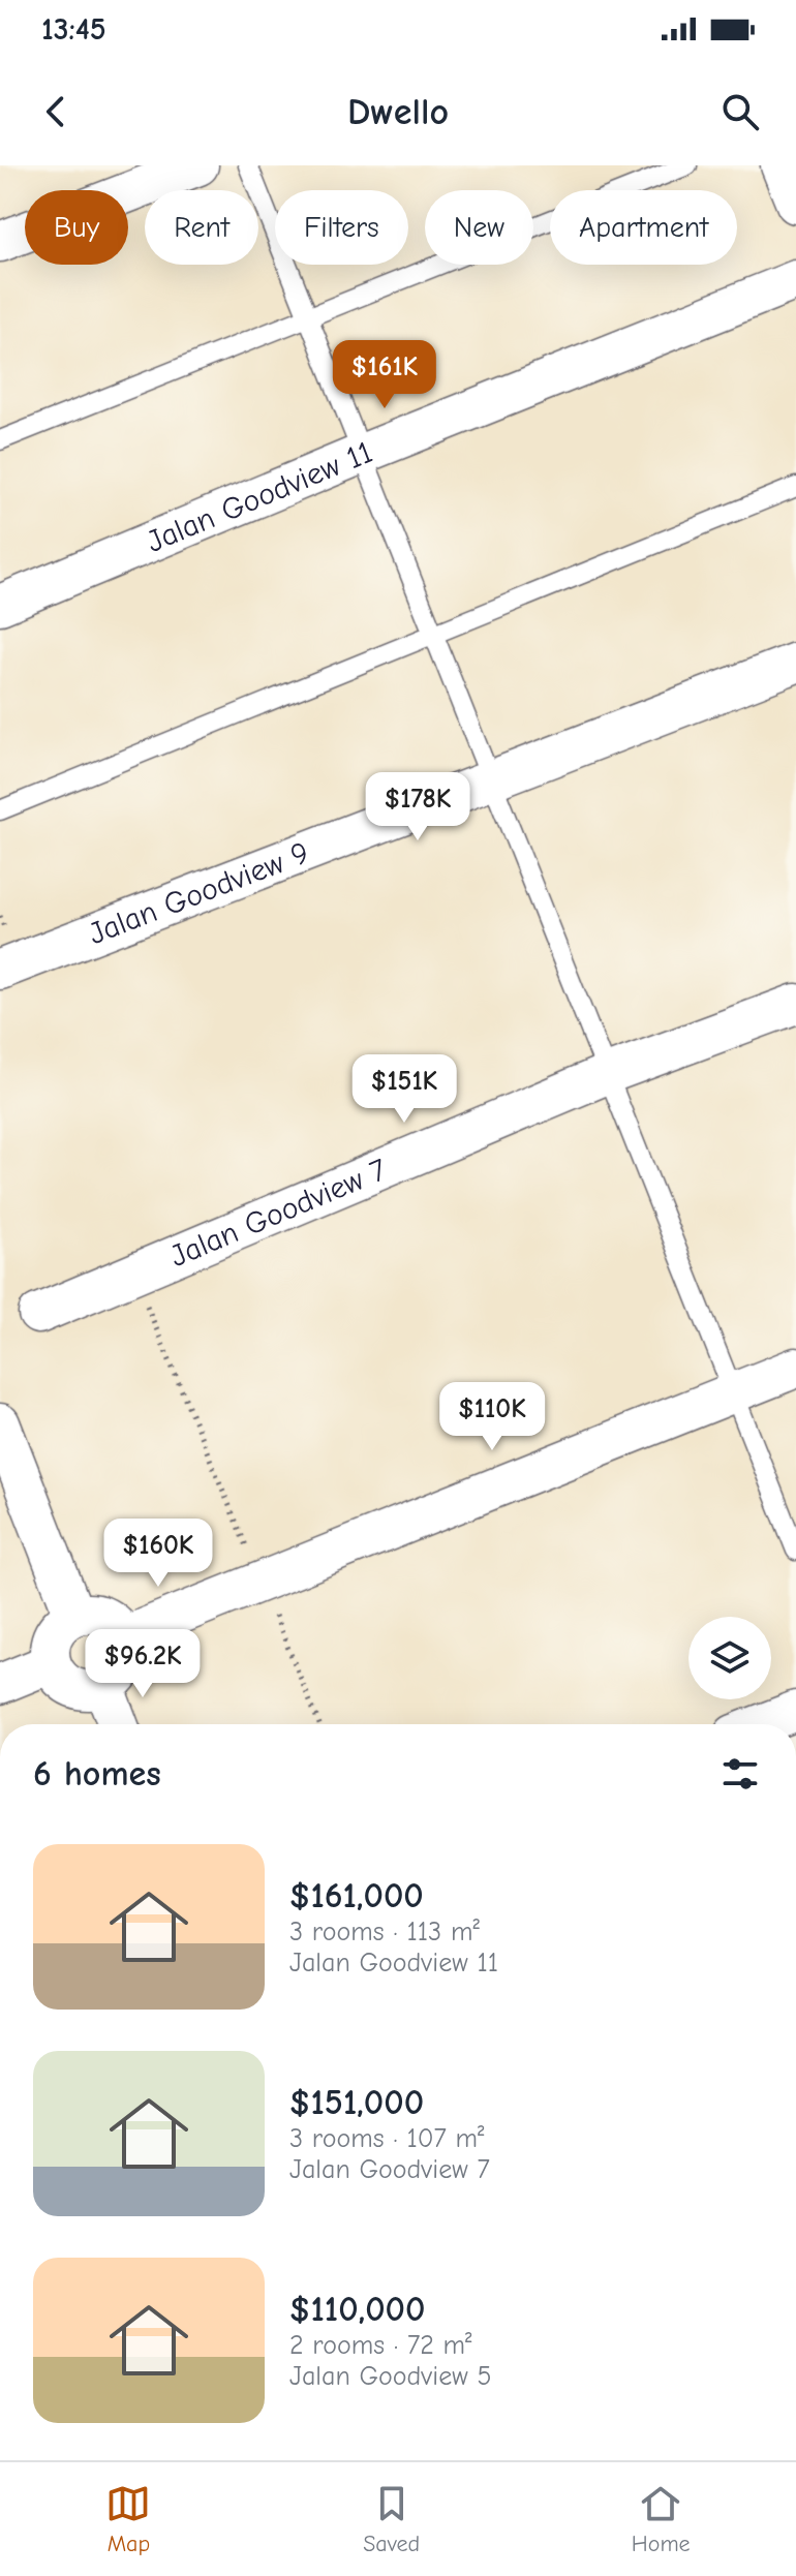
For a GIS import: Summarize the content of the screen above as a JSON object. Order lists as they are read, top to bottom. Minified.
{"streets":{"street":["Jalan Goodview 11","Jalan Goodview 9","Jalan Goodview 7"]},"page":{"status":"13:45","header":"Dwello","chip":["Buy","Rent","Filters","New","Apartment"],"price":["$161K","$178K","$151K","$110K","$160K","$96.2K"],"heading":"6 homes","list":[{"name":"$161,000","note":"3 rooms · 113 m² · Jalan Goodview 11"},{"name":"$151,000","note":"3 rooms · 107 m² · Jalan Goodview 7"},{"name":"$110,000","note":"2 rooms · 72 m² · Jalan Goodview 5"}],"tabs":["Map","Saved","Home"]}}
